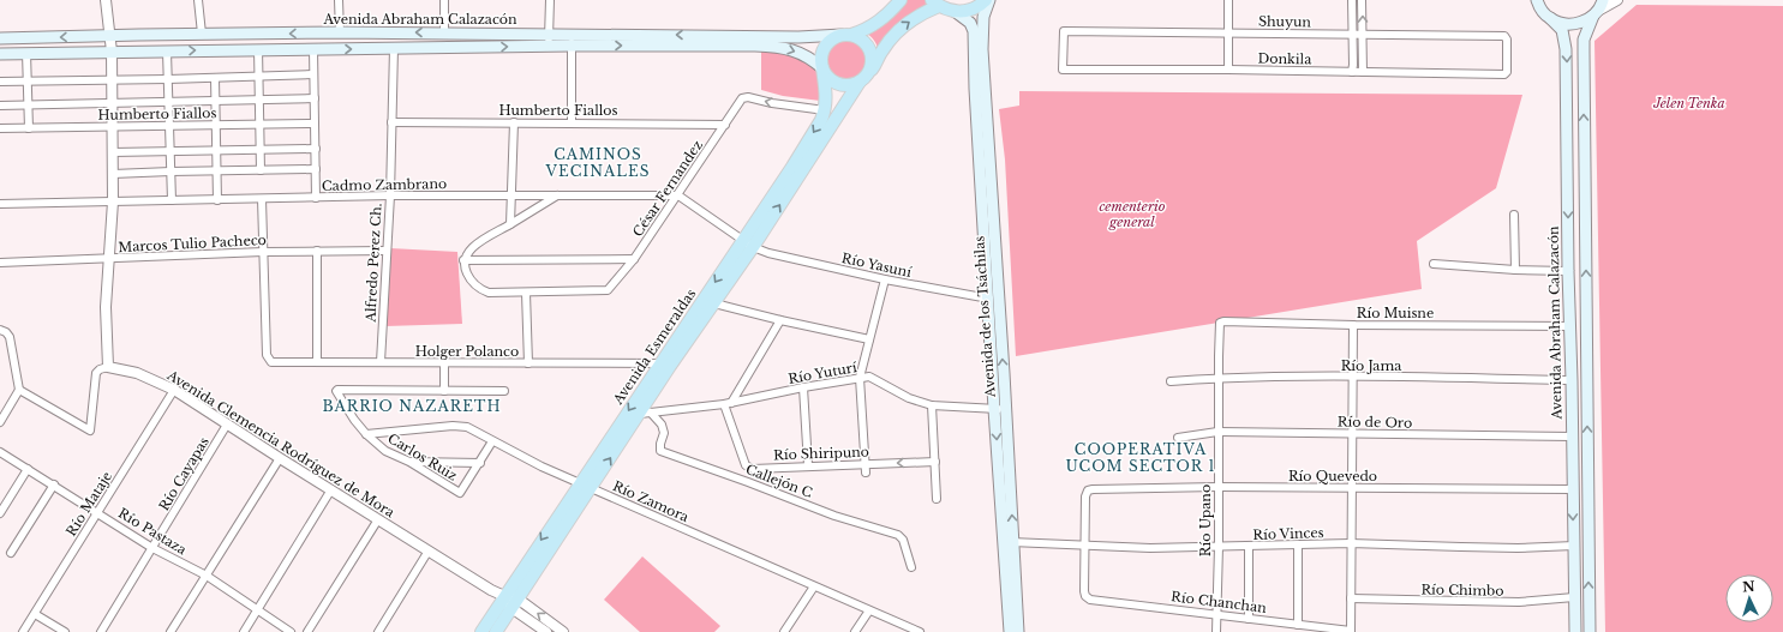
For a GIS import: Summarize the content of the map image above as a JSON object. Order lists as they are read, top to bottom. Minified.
{"streets":{"main road":["Avenida Abraham Calazacón","Avenida de los Tsáchilas","Avenida Esmeraldas"],"street":["Shuyun","Donkila","Humberto Fiallos","Cadmo Zambrano","César Fernandez","Marcos Tulio Pacheco","Alfredo Perez Ch.","Río Yasuní","Río Muisne","Holger Polanco","Río Jama","Río Yuturí","Río de Oro","Avenida Clemencia Rodríguez de Mora","Río Shiripuno","Carlos Ruiz","Río Cayapas","Río Quevedo","Callejón C","Río Zamora","Río Mataje","Río Upano","Río Pastaza","Río Vinces","Río Chimbo","Río Chanchan"]},"crossings":[["Avenida Abraham Calazacón","Alfredo Perez Ch."],["Avenida Abraham Calazacón","Río Muisne"],["Avenida Abraham Calazacón","Avenida Esmeraldas"],["Avenida Abraham Calazacón","Río Jama"],["Avenida Abraham Calazacón","Río de Oro"],["Avenida Abraham Calazacón","Río Quevedo"],["Avenida Abraham Calazacón","Río Vinces"],["Avenida Abraham Calazacón","Río Chimbo"],["Shuyun","Donkila"],["Humberto Fiallos","César Fernandez"],["Humberto Fiallos","Alfredo Perez Ch."],["Cadmo Zambrano","César Fernandez"],["Cadmo Zambrano","Alfredo Perez Ch."],["César Fernandez","Avenida Esmeraldas"],["Marcos Tulio Pacheco","Alfredo Perez Ch."],["Marcos Tulio Pacheco","Holger Polanco"],["Alfredo Perez Ch.","Holger Polanco"],["Río Yasuní","Avenida de los Tsáchilas"],["Río Yasuní","Avenida Esmeraldas"],["Río Muisne","Río Upano"],["Avenida de los Tsáchilas","Río Yuturí"],["Avenida de los Tsáchilas","Río Vinces"],["Avenida Esmeraldas","Holger Polanco"],["Avenida Esmeraldas","Río Yuturí"],["Avenida Esmeraldas","Avenida Clemencia Rodríguez de Mora"],["Avenida Esmeraldas","Callejón C"],["Avenida Esmeraldas","Río Zamora"],["Río Jama","Río Upano"],["Río Yuturí","Río Shiripuno"],["Río Yuturí","Callejón C"],["Río de Oro","Río Upano"],["Avenida Clemencia Rodríguez de Mora","Río Cayapas"],["Avenida Clemencia Rodríguez de Mora","Río Mataje"],["Carlos Ruiz","Río Zamora"],["Río Cayapas","Río Pastaza"],["Río Quevedo","Río Upano"],["Río Quevedo","Río Vinces"],["Río Quevedo","Río Chanchan"],["Río Mataje","Río Pastaza"],["Río Upano","Río Vinces"],["Río Upano","Río Chanchan"],["Río Vinces","Río Chanchan"]],"districts":["CAMINOS VECINALES","BARRIO NAZARETH","COOPERATIVA UCOM SECTOR 1"],"parks":["Jelen Tenka","cementerio general"],"north":"top"}
